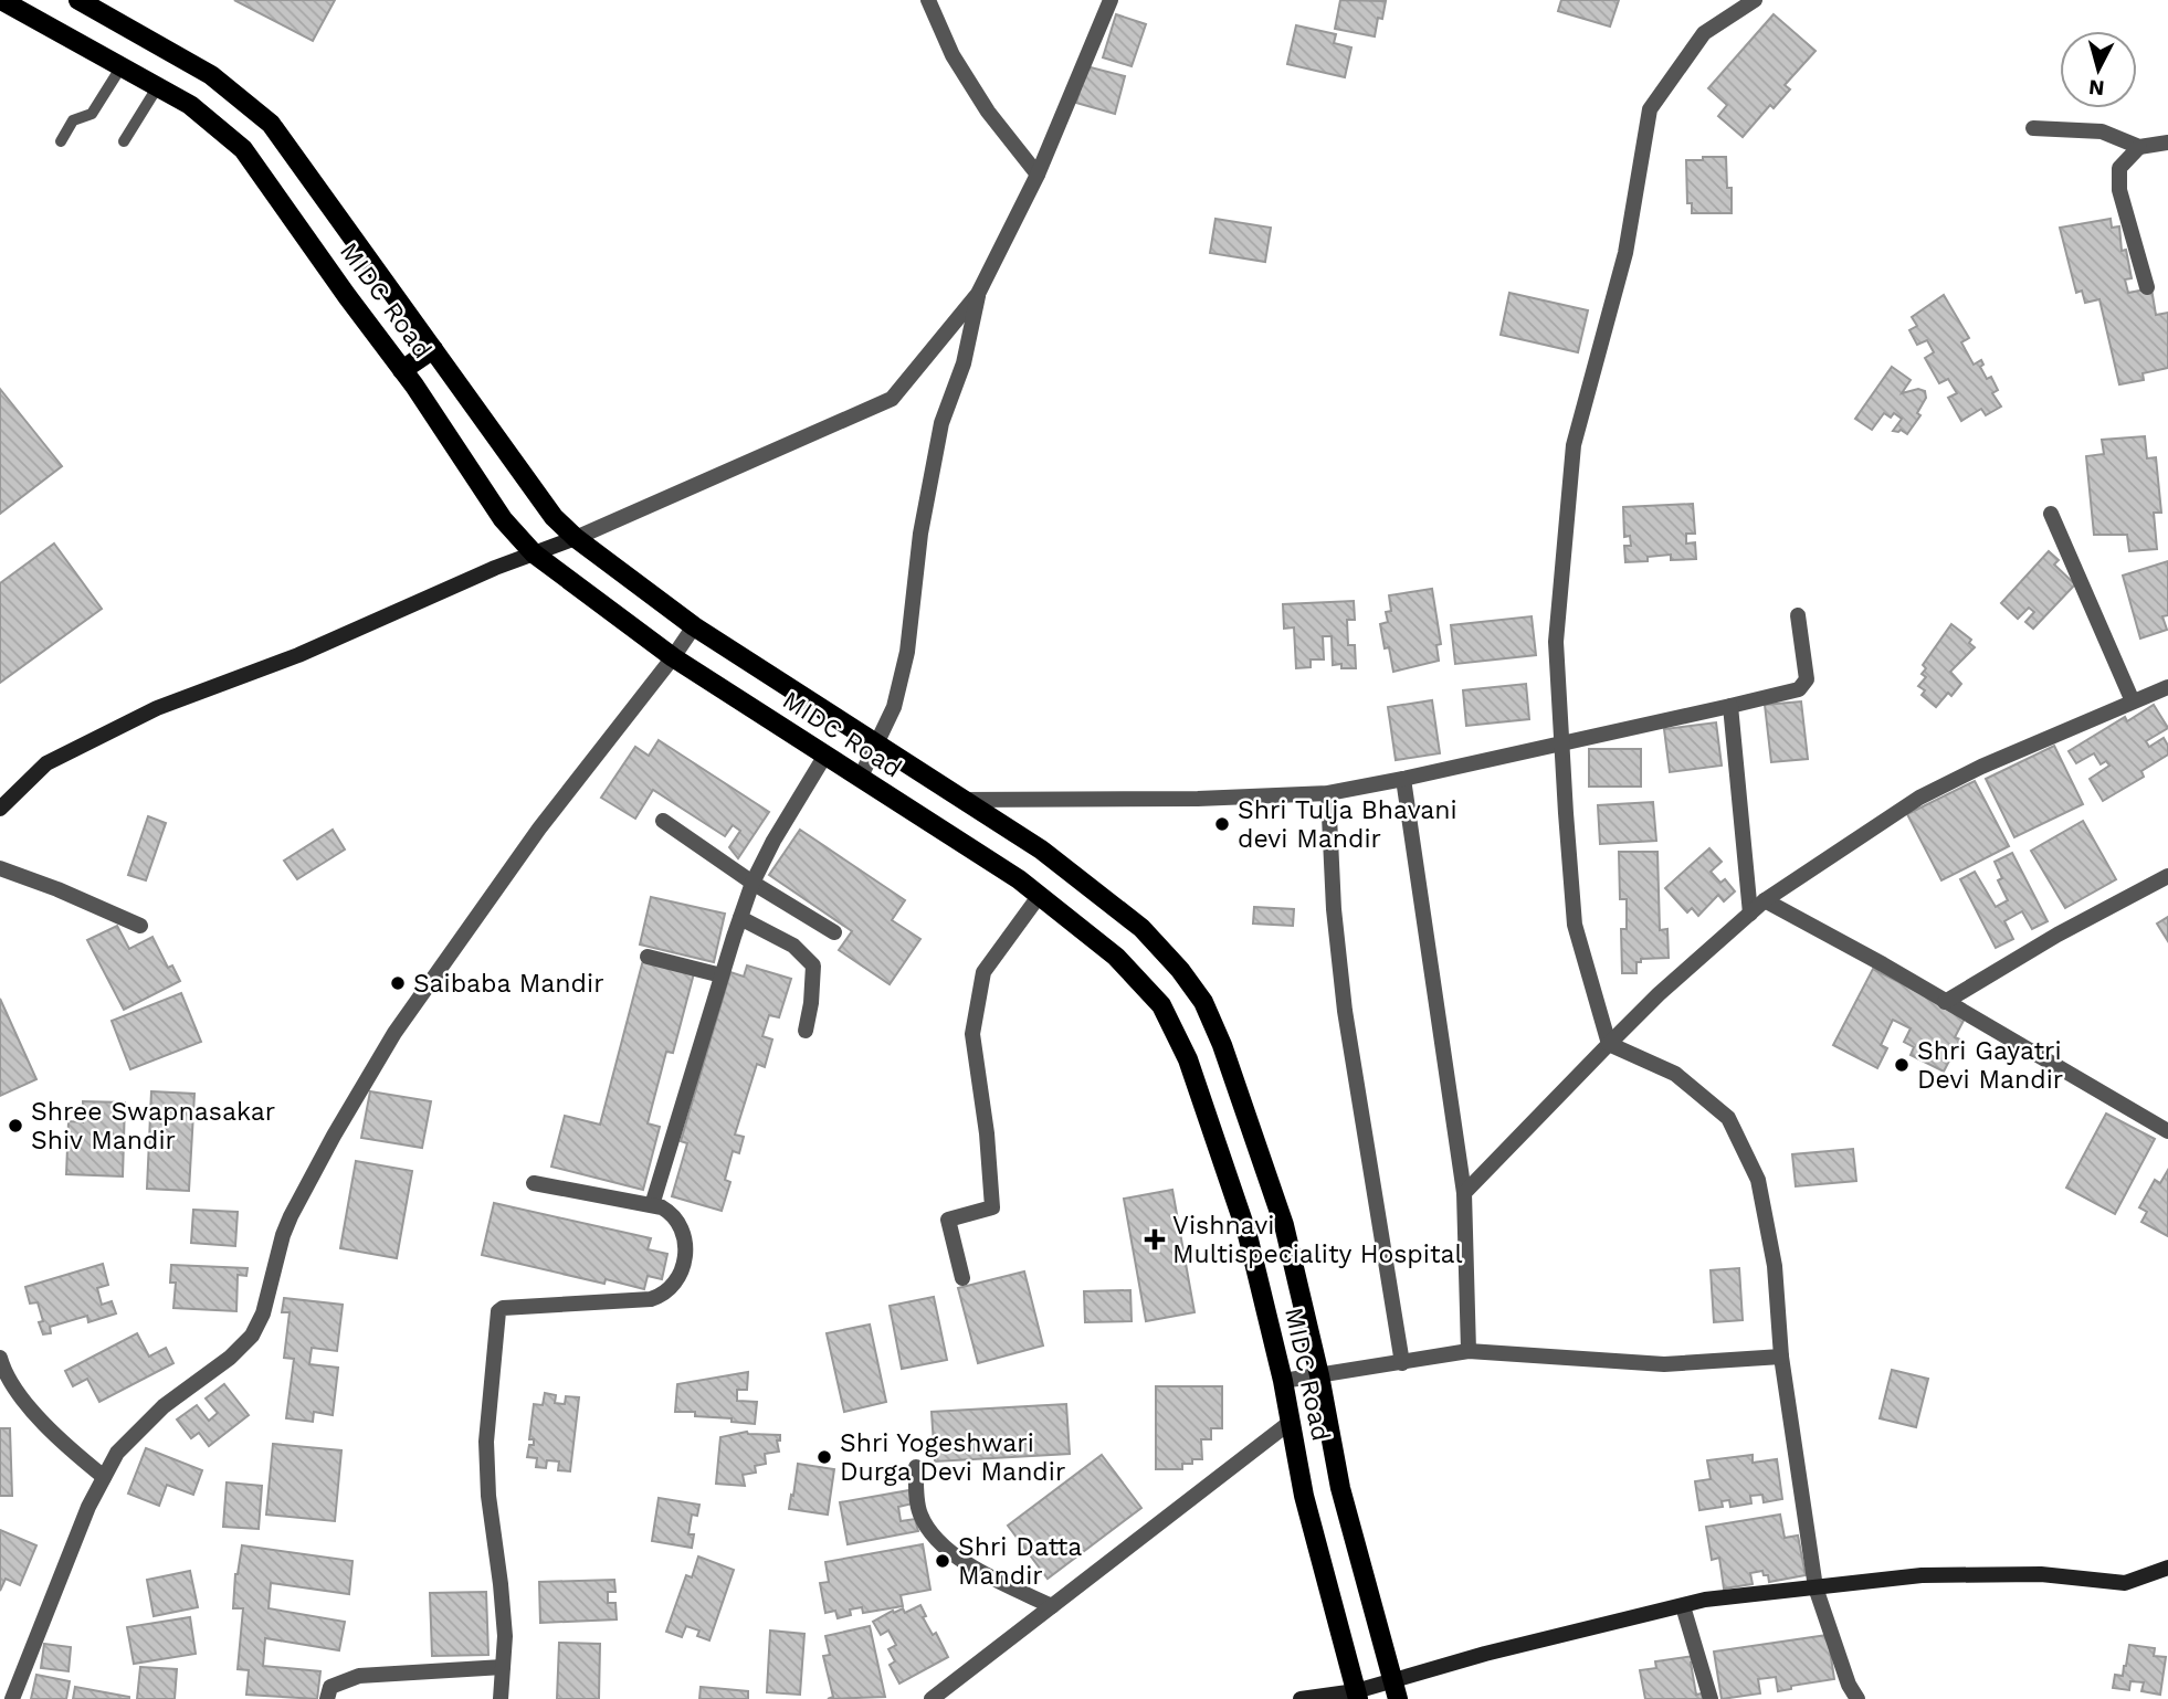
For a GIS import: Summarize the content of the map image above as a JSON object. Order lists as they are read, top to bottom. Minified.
{"streets":{"main road":["MIDC Road"]},"places":{"other":["Shri Tulja Bhavani devi Mandir","Saibaba Mandir","Shri Gayatri Devi Mandir","Shree Swapnasakar Shiv Mandir","Shri Yogeshwari Durga Devi Mandir","Shri Datta Mandir"],"health":["Vishnavi Multispeciality Hospital"]},"north":"bottom"}
